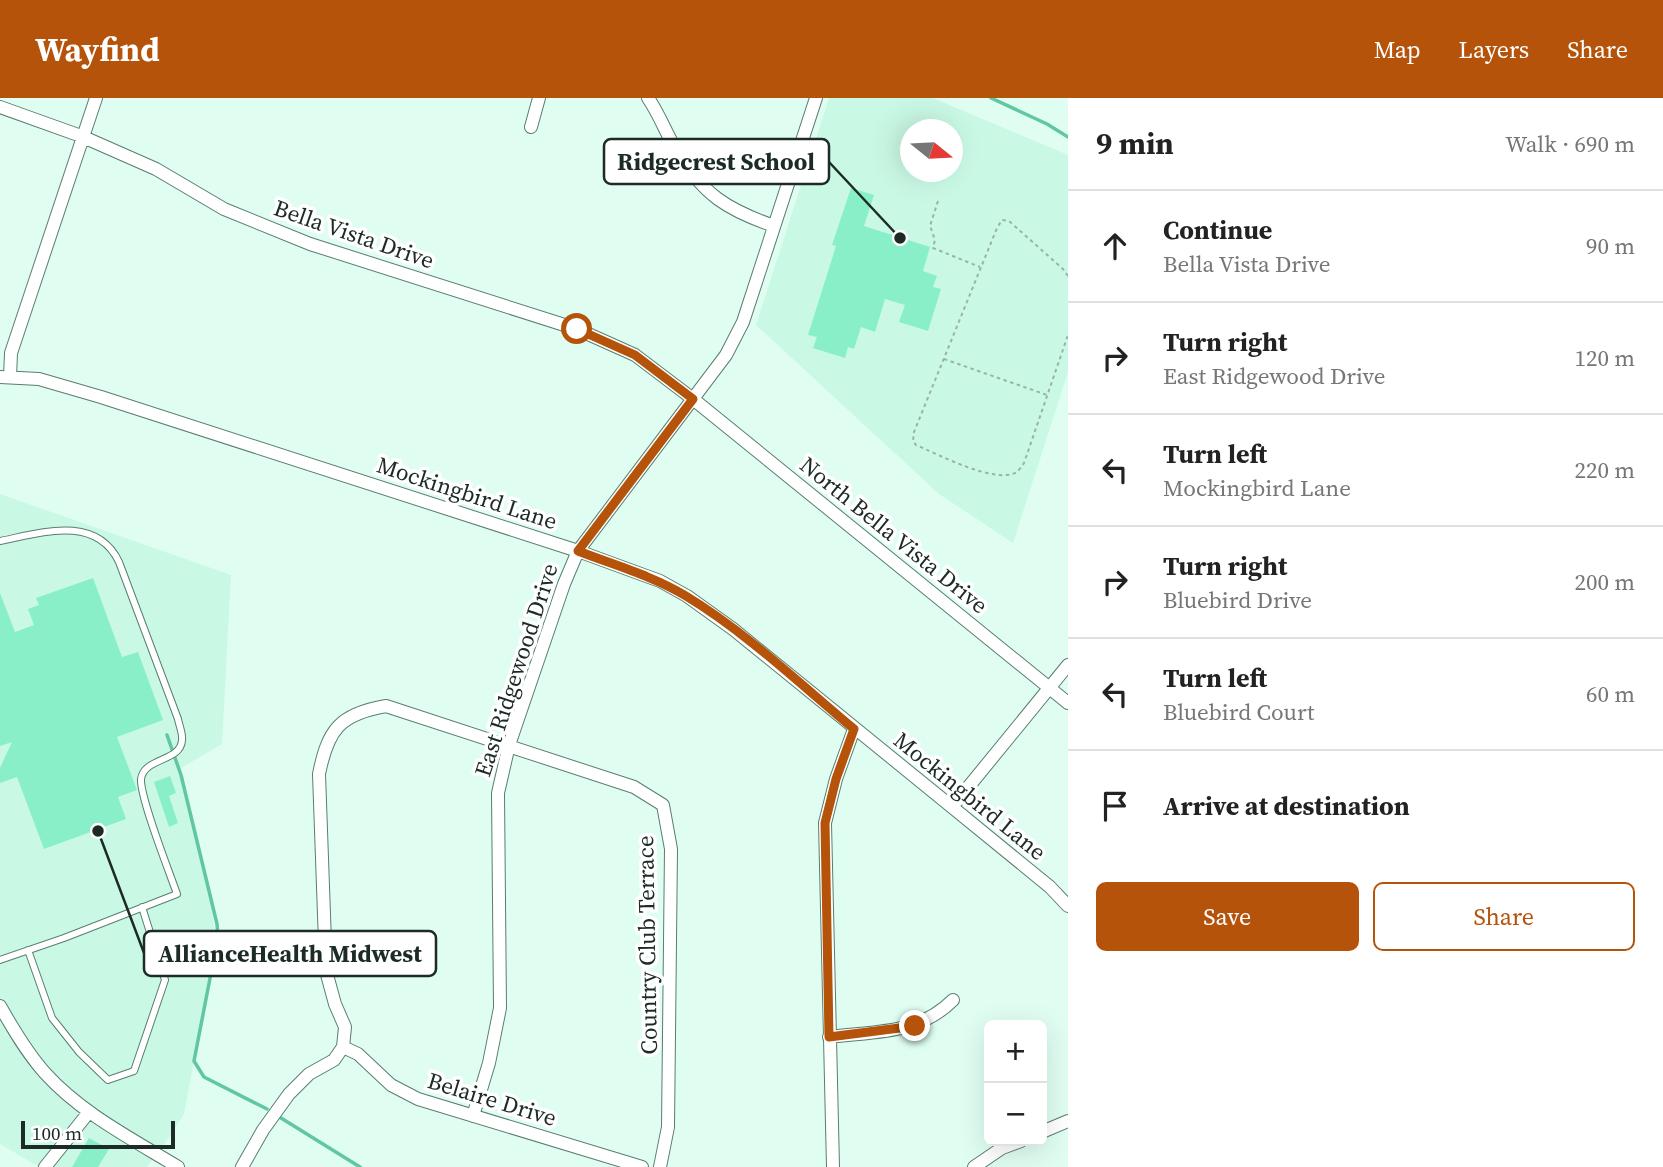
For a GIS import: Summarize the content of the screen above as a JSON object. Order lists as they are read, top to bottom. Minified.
{"streets":{"street":["Bella Vista Drive","Mockingbird Lane","North Bella Vista Drive","East Ridgewood Drive","Country Club Terrace","Belaire Drive"]},"crossings":[["Bella Vista Drive","North Bella Vista Drive"],["Bella Vista Drive","East Ridgewood Drive"],["Mockingbird Lane","East Ridgewood Drive"],["North Bella Vista Drive","East Ridgewood Drive"],["East Ridgewood Drive","Country Club Terrace"],["East Ridgewood Drive","Belaire Drive"],["Country Club Terrace","Belaire Drive"]],"places":["Ridgecrest School","AllianceHealth Midwest"],"scale_bar":"100 m","north":"right","page":{"header":"Wayfind","nav":["Map","Layers","Share"],"heading":["9 min","Walk · 690 m"],"list":[["Continue","Bella Vista Drive","90 m"],["Turn right","East Ridgewood Drive","120 m"],["Turn left","Mockingbird Lane","220 m"],["Turn right","Bluebird Drive","200 m"],["Turn left","Bluebird Court","60 m"],"Arrive at destination"],"buttons":["Save","Share"],"map_buttons":["+","−"],"scale":"100 m"}}
